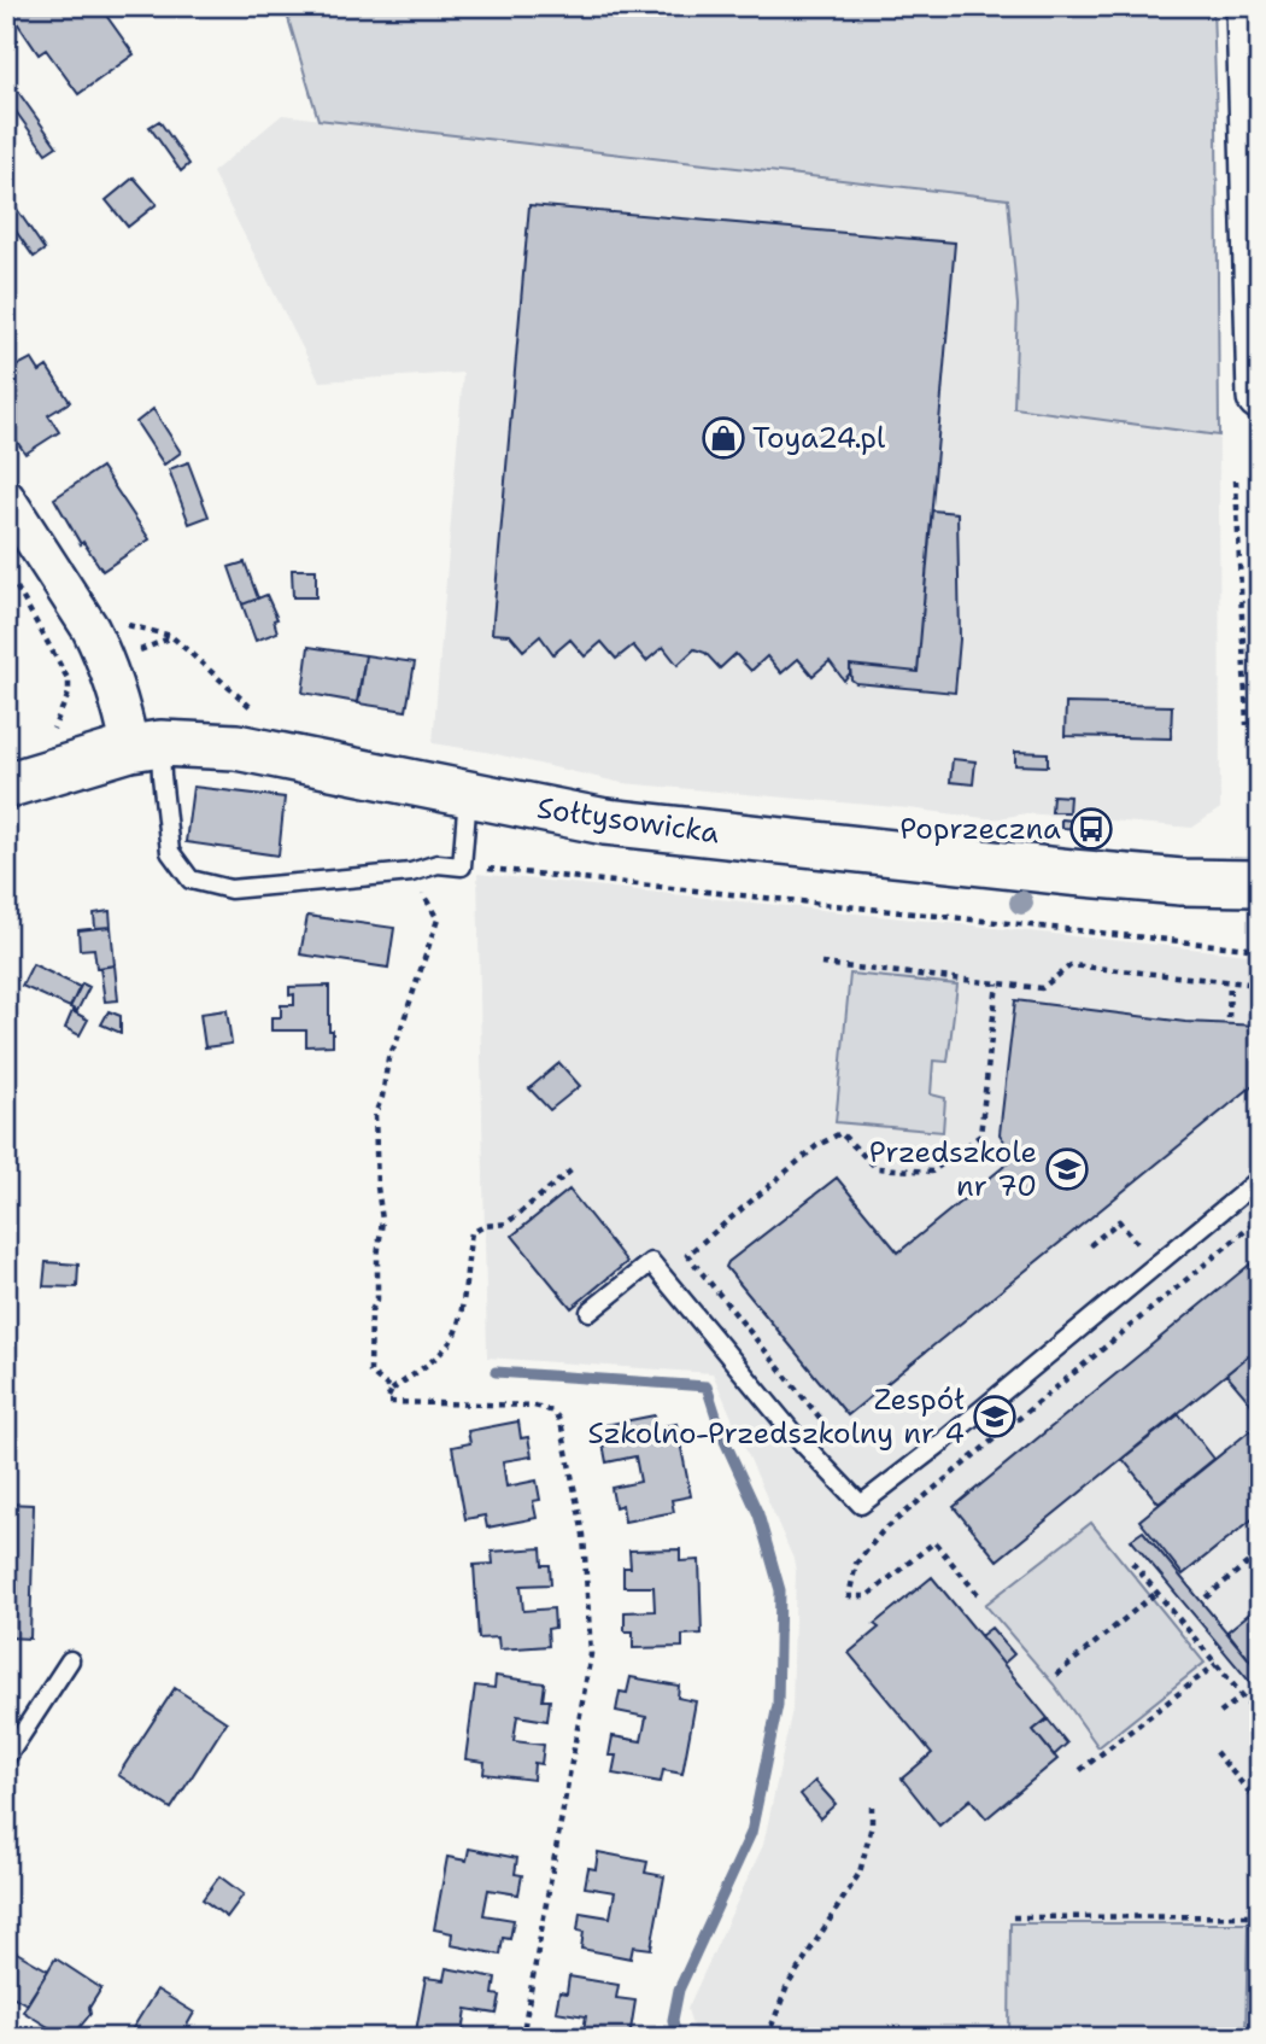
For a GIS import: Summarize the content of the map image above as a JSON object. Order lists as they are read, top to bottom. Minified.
{"streets":{"street":["Sołtysowicka"]},"places":{"shop":["Toya24.pl"],"bus stop":["Poprzeczna"],"school or university":["Przedszkole nr 70","Zespół Szkolno-Przedszkolny nr 4"]}}
